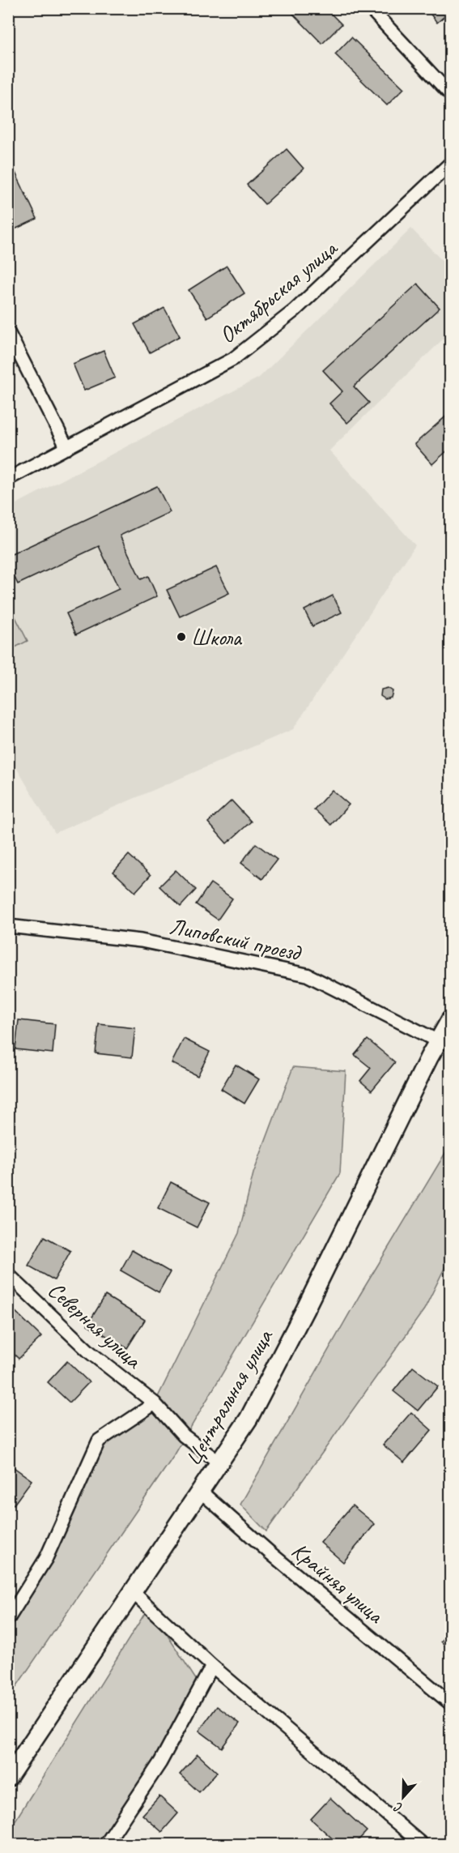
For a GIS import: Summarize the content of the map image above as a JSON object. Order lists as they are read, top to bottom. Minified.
{"streets":{"main road":["Центральная улица"],"street":["Октябрьская улица","Липовский проезд","Северная улица","Крайняя улица"]},"crossings":[["Липовский проезд","Центральная улица"],["Северная улица","Центральная улица"],["Центральная улица","Крайняя улица"]],"places":["Школа"],"north":"bottom"}
